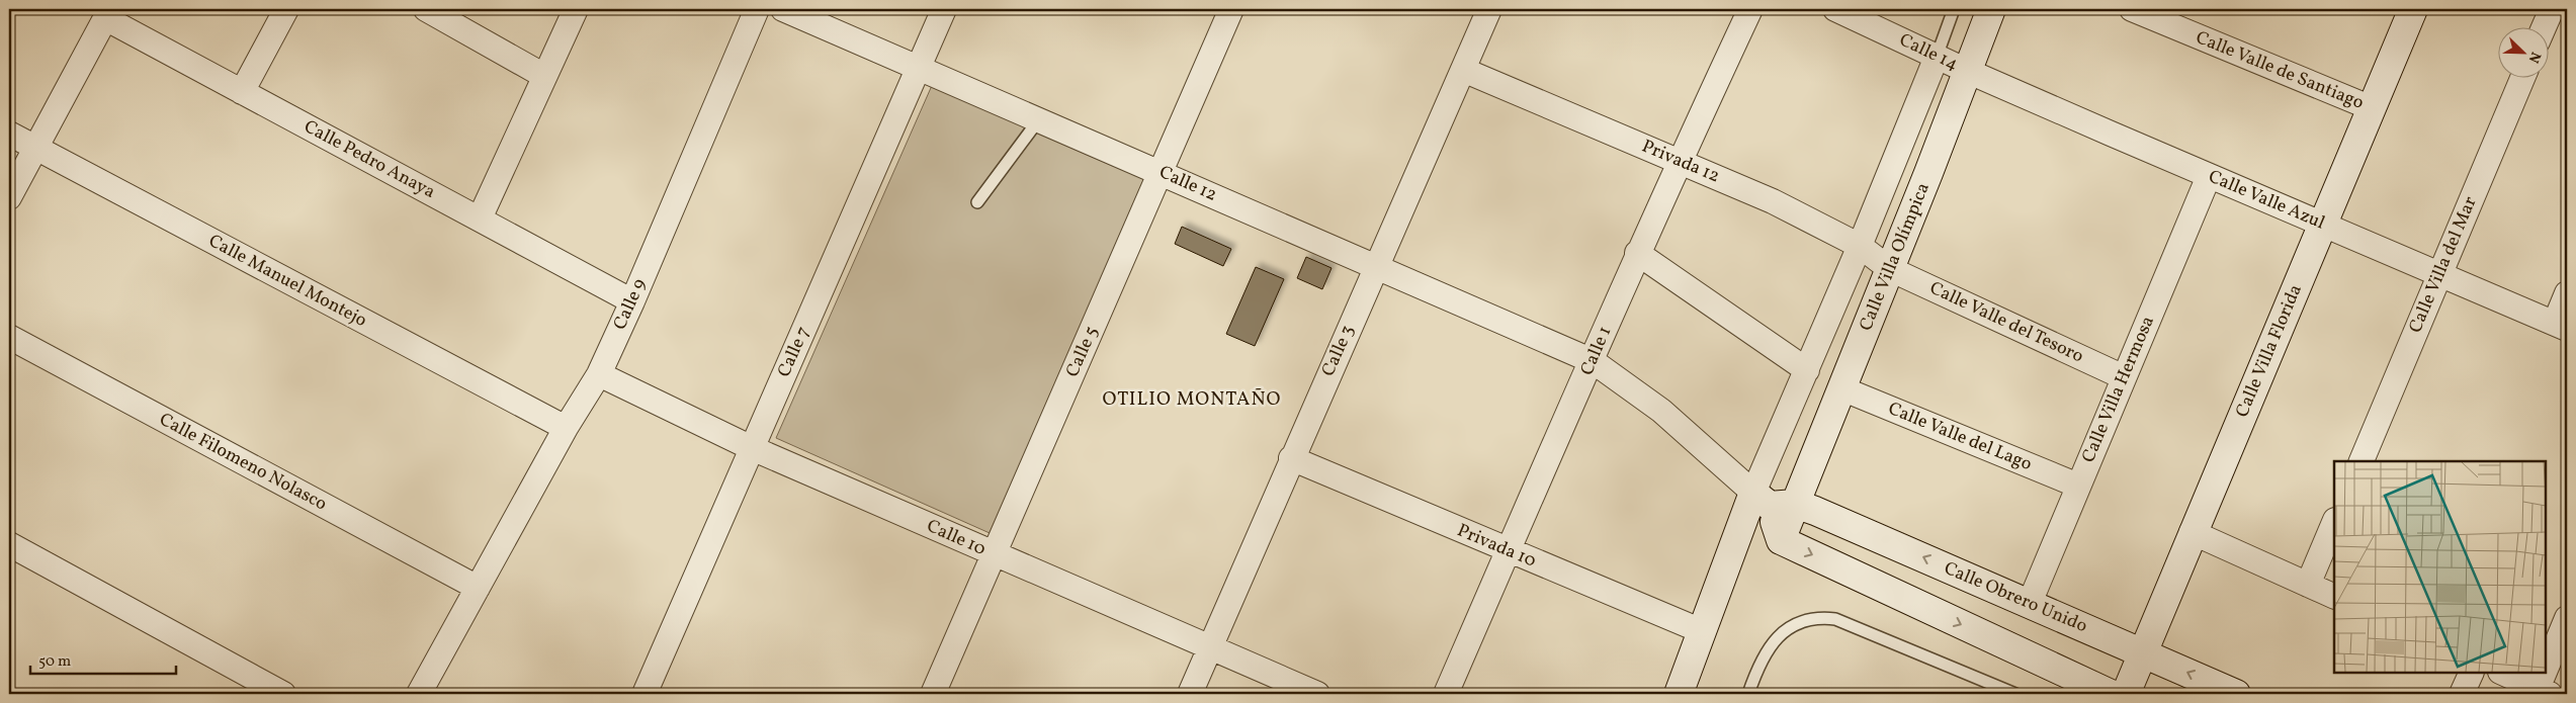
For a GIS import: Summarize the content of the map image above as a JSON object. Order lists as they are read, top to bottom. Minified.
{"streets":{"street":["Calle 14","Calle Valle de Santiago","Calle Pedro Anaya","Privada 12","Calle 12","Calle Valle Azul","Calle Villa Olímpica","Calle Villa del Mar","Calle Manuel Montejo","Calle 9","Calle Valle del Tesoro","Calle 3","Calle 1","Calle Villa Florida","Calle 7","Calle 5","Calle Villa Hermosa","Calle Valle del Lago","Calle Filomeno Nolasco","Calle 10","Privada 10","Calle Obrero Unido"]},"crossings":[["Calle 14","Calle Valle Azul"],["Calle 14","Calle Villa Olímpica"],["Calle Valle de Santiago","Calle Villa Florida"],["Calle Pedro Anaya","Calle 9"],["Privada 12","Calle Villa Olímpica"],["Privada 12","Calle Valle del Tesoro"],["Privada 12","Calle 3"],["Privada 12","Calle 1"],["Calle 12","Calle 3"],["Calle 12","Calle 1"],["Calle 12","Calle 7"],["Calle 12","Calle 5"],["Calle 12","Calle Obrero Unido"],["Calle Valle Azul","Calle Villa Olímpica"],["Calle Valle Azul","Calle Villa del Mar"],["Calle Valle Azul","Calle Villa Florida"],["Calle Valle Azul","Calle Villa Hermosa"],["Calle Villa Olímpica","Calle Valle del Tesoro"],["Calle Villa Olímpica","Calle Valle del Lago"],["Calle Villa Olímpica","Privada 10"],["Calle Villa Olímpica","Calle Obrero Unido"],["Calle Manuel Montejo","Calle 9"],["Calle 9","Calle Filomeno Nolasco"],["Calle 9","Calle 10"],["Calle Valle del Tesoro","Calle Villa Hermosa"],["Calle 3","Calle 10"],["Calle 3","Privada 10"],["Calle 1","Privada 10"],["Calle 1","Calle Obrero Unido"],["Calle Villa Florida","Calle Obrero Unido"],["Calle 7","Calle 10"],["Calle 5","Calle 10"],["Calle Villa Hermosa","Calle Valle del Lago"],["Calle Villa Hermosa","Calle Obrero Unido"]],"districts":["OTILIO MONTAÑO"],"scale_bar":"50 m","north":"bottom right"}
